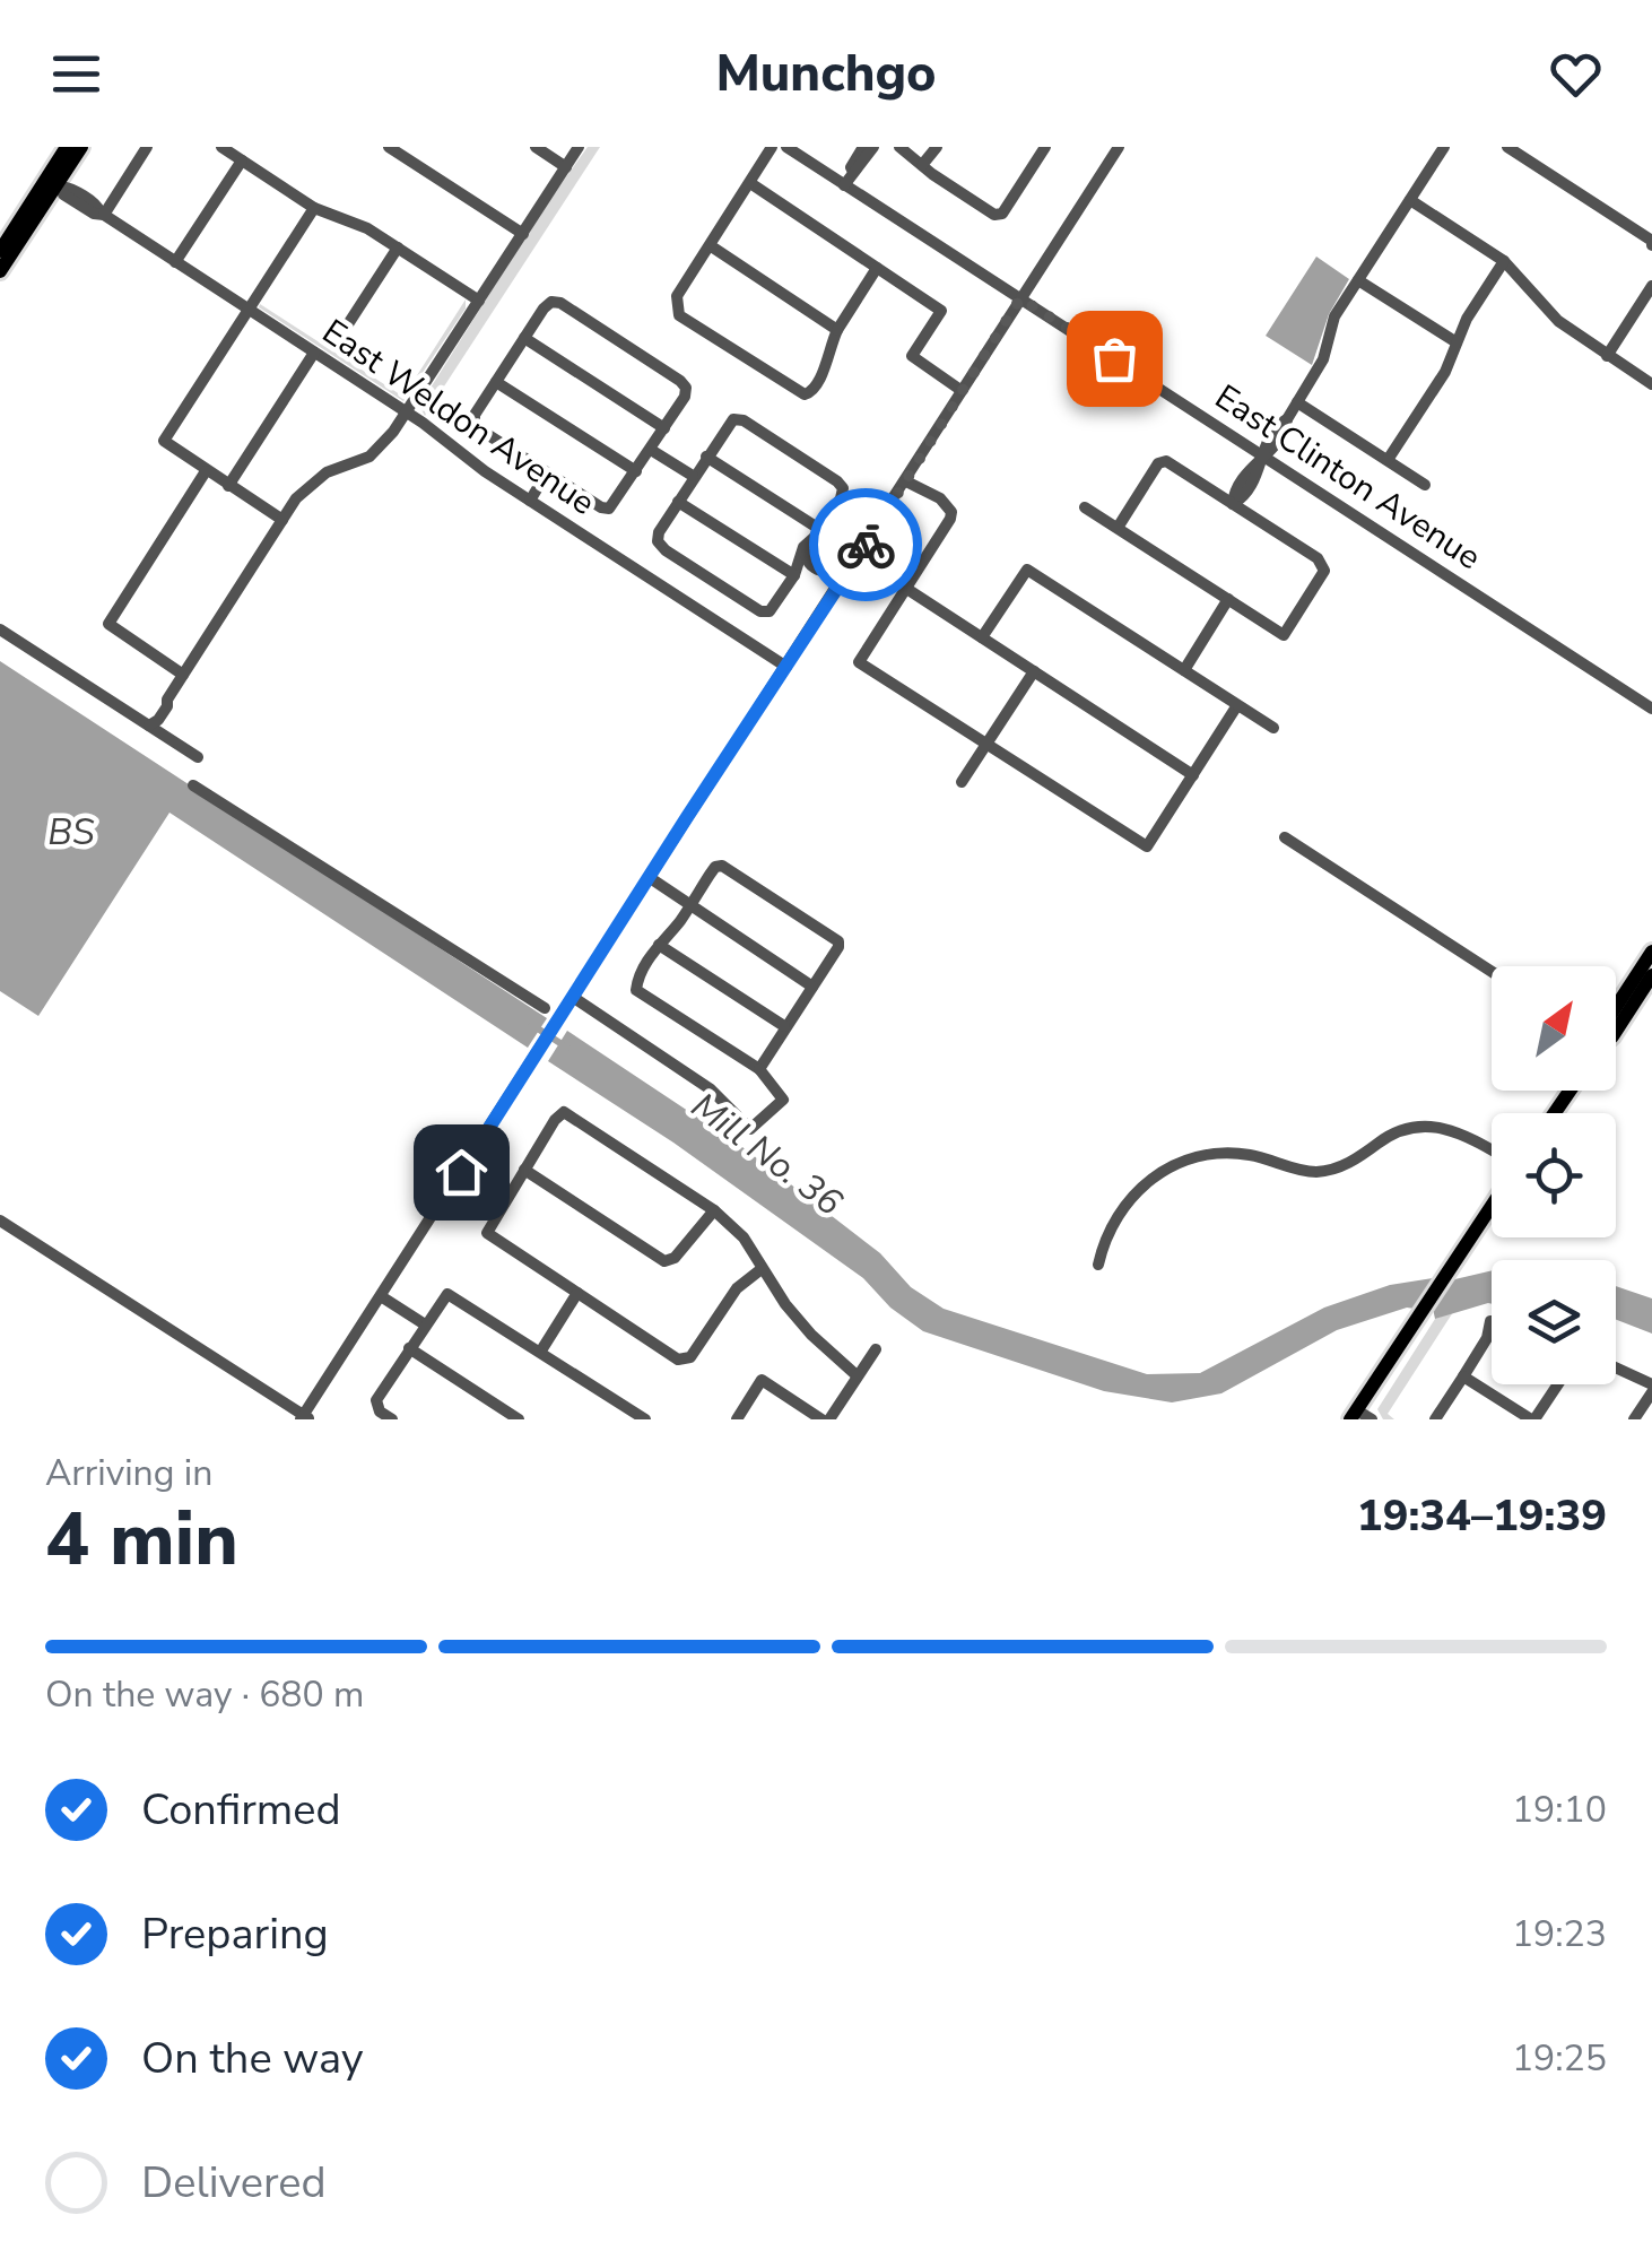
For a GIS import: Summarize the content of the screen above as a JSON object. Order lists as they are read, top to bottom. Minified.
{"streets":{"street":["East Weldon Avenue","East Clinton Avenue"]},"water":["BS","Mill No. 36"],"north":"top right","page":{"header":"Munchgo","heading":["4 min","Arriving in","19:34–19:39"],"bar":"On the way · 680 m","list":[["Confirmed","19:10"],["Preparing","19:23"],["On the way","19:25"],"Delivered"]}}
